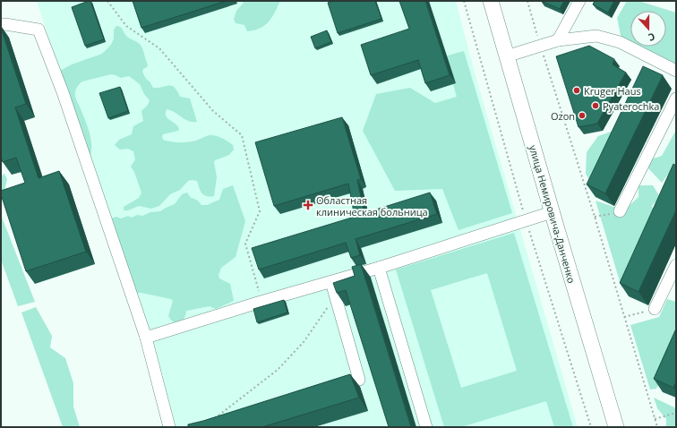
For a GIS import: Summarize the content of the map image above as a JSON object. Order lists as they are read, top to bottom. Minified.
{"streets":{"main road":["улица Немировича-Данченко"]},"places":{"other":["Kruger Haus","Pyaterochka","Ozon"],"health":["Областная клиническая больница"]},"north":"bottom"}
